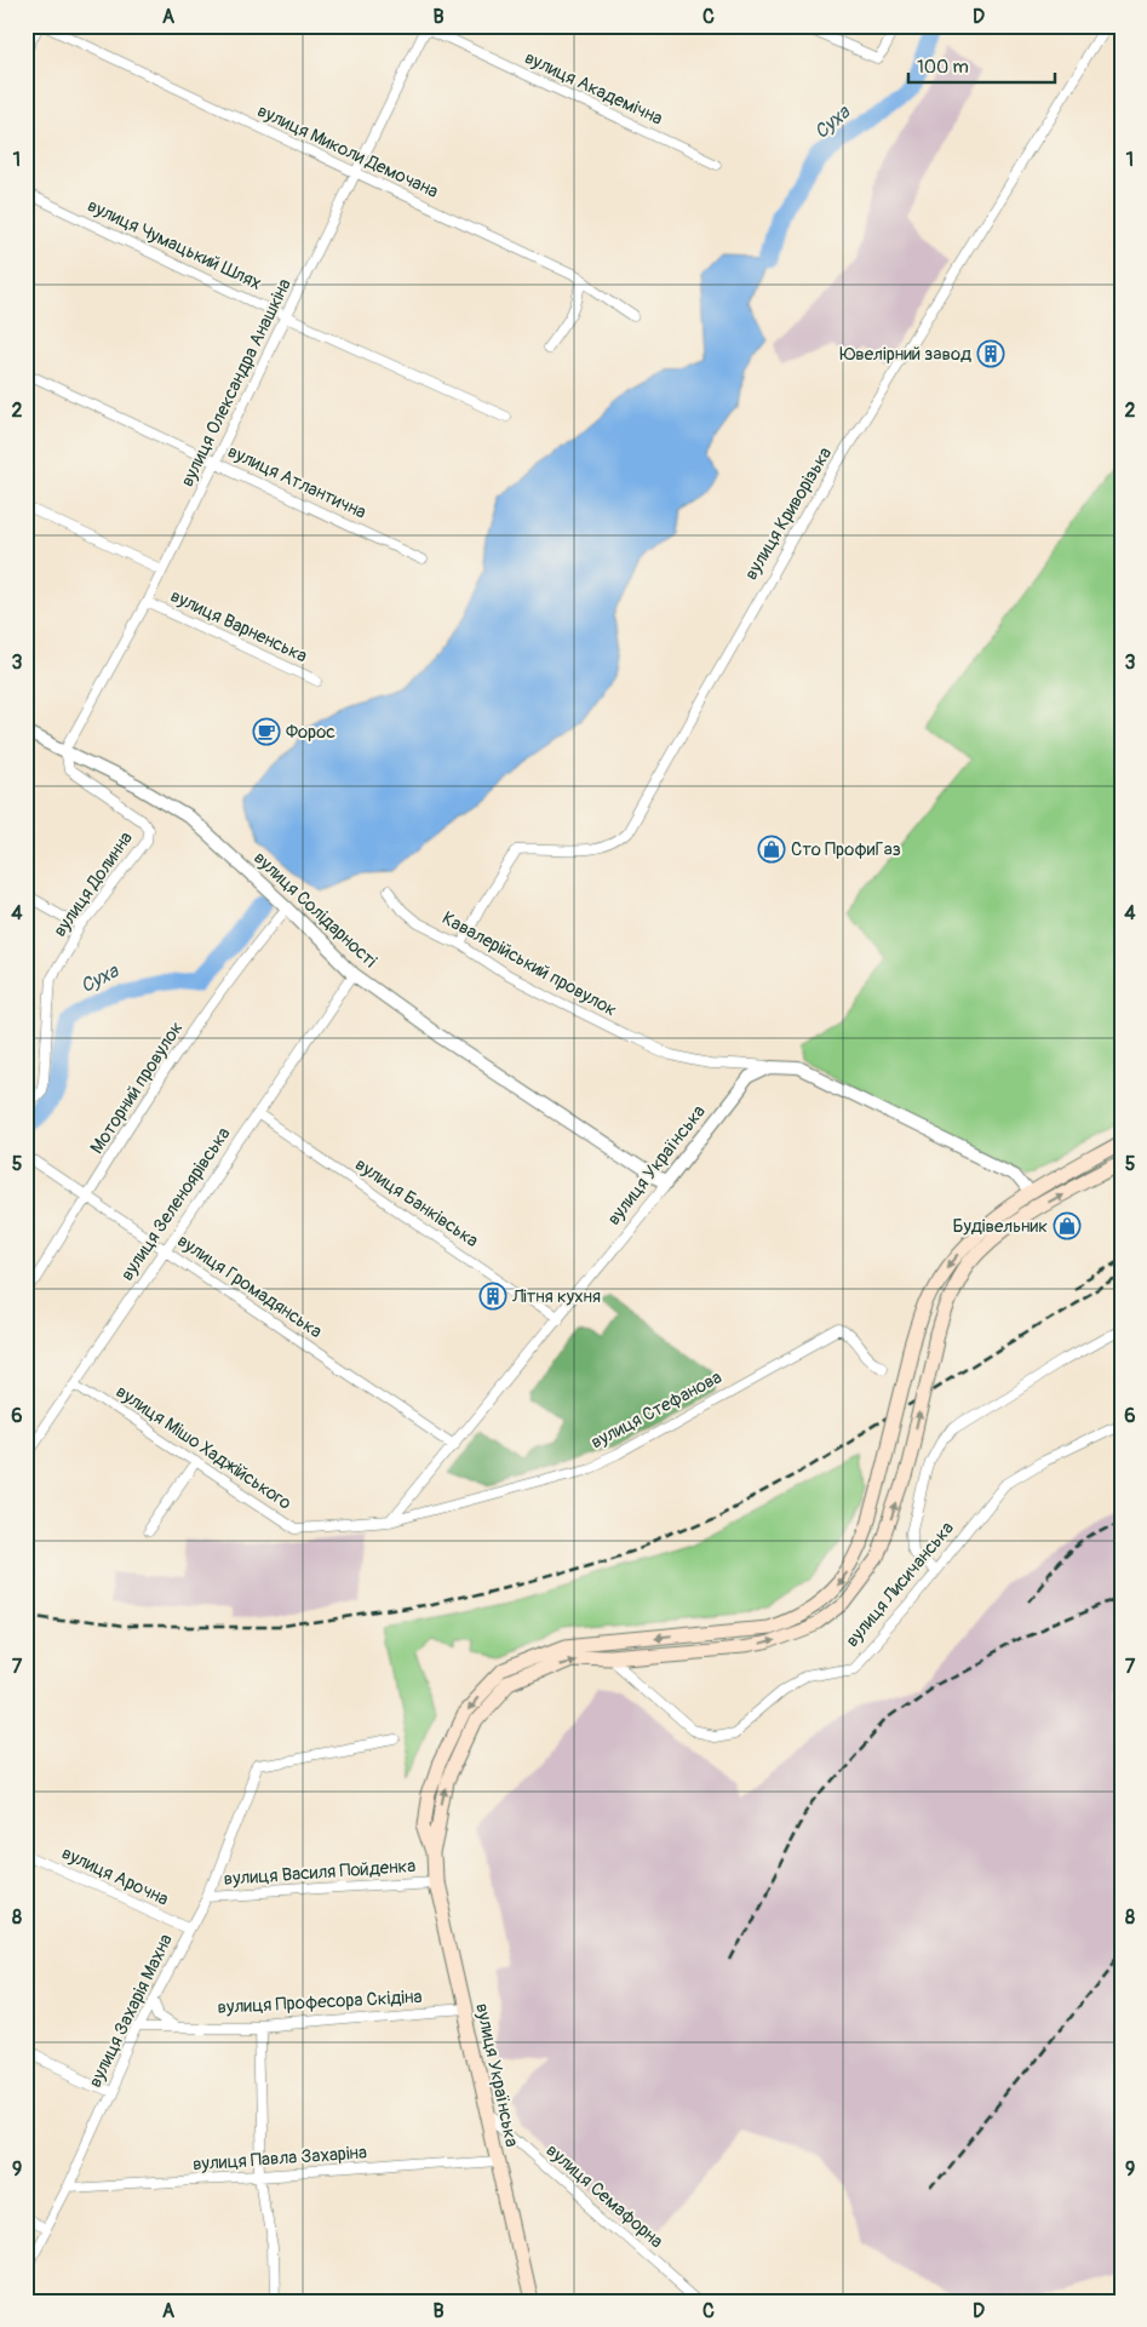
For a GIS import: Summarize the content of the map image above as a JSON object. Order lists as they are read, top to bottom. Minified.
{"streets":{"main road":["вулиця Українська"],"street":["вулиця Академічна","вулиця Миколи Демочана","вулиця Чумацький Шлях","вулиця Олександра Анашкіна","вулиця Атлантична","вулиця Криворізька","вулиця Варненська","вулиця Долинна","вулиця Солідарності","Кавалерійський провулок","Моторний провулок","вулиця Банківська","вулиця Зеленоярівська","вулиця Громадянська","вулиця Стефанова","вулиця Мішо Хаджійського","вулиця Лисичанська","вулиця Василя Пойденка","вулиця Арочна","вулиця Професора Скідіна","вулиця Захарія Махна","вулиця Павла Захаріна","вулиця Семафорна"]},"crossings":[["вулиця Академічна","вулиця Олександра Анашкіна"],["вулиця Миколи Демочана","вулиця Олександра Анашкіна"],["вулиця Чумацький Шлях","вулиця Олександра Анашкіна"],["вулиця Олександра Анашкіна","вулиця Атлантична"],["вулиця Олександра Анашкіна","вулиця Варненська"],["вулиця Олександра Анашкіна","вулиця Долинна"],["вулиця Олександра Анашкіна","вулиця Солідарності"],["вулиця Криворізька","Кавалерійський провулок"],["вулиця Долинна","вулиця Солідарності"],["вулиця Солідарності","Моторний провулок"],["вулиця Солідарності","вулиця Українська"],["вулиця Солідарності","вулиця Зеленоярівська"],["Кавалерійський провулок","вулиця Українська"],["Моторний провулок","вулиця Громадянська"],["вулиця Українська","вулиця Банківська"],["вулиця Українська","вулиця Громадянська"],["вулиця Українська","вулиця Стефанова"],["вулиця Українська","вулиця Мішо Хаджійського"],["вулиця Українська","вулиця Лисичанська"],["вулиця Українська","вулиця Василя Пойденка"],["вулиця Українська","вулиця Професора Скідіна"],["вулиця Українська","вулиця Павла Захаріна"],["вулиця Українська","вулиця Семафорна"],["вулиця Банківська","вулиця Зеленоярівська"],["вулиця Зеленоярівська","вулиця Громадянська"],["вулиця Зеленоярівська","вулиця Мішо Хаджійського"],["вулиця Стефанова","вулиця Мішо Хаджійського"],["вулиця Василя Пойденка","вулиця Захарія Махна"],["вулиця Арочна","вулиця Захарія Махна"],["вулиця Професора Скідіна","вулиця Захарія Махна"],["вулиця Захарія Махна","вулиця Павла Захаріна"]],"water":["Суха"],"places":{"building":["Ювелірний завод","Літня кухня"],"cafe":["Форос"],"shop":["Сто ПрофиГаз","Будівельник"]},"scale_bar":"100 m","grid":{"columns":["A","B","C","D"],"rows":["1","2","3","4","5","6","7","8","9"]}}
